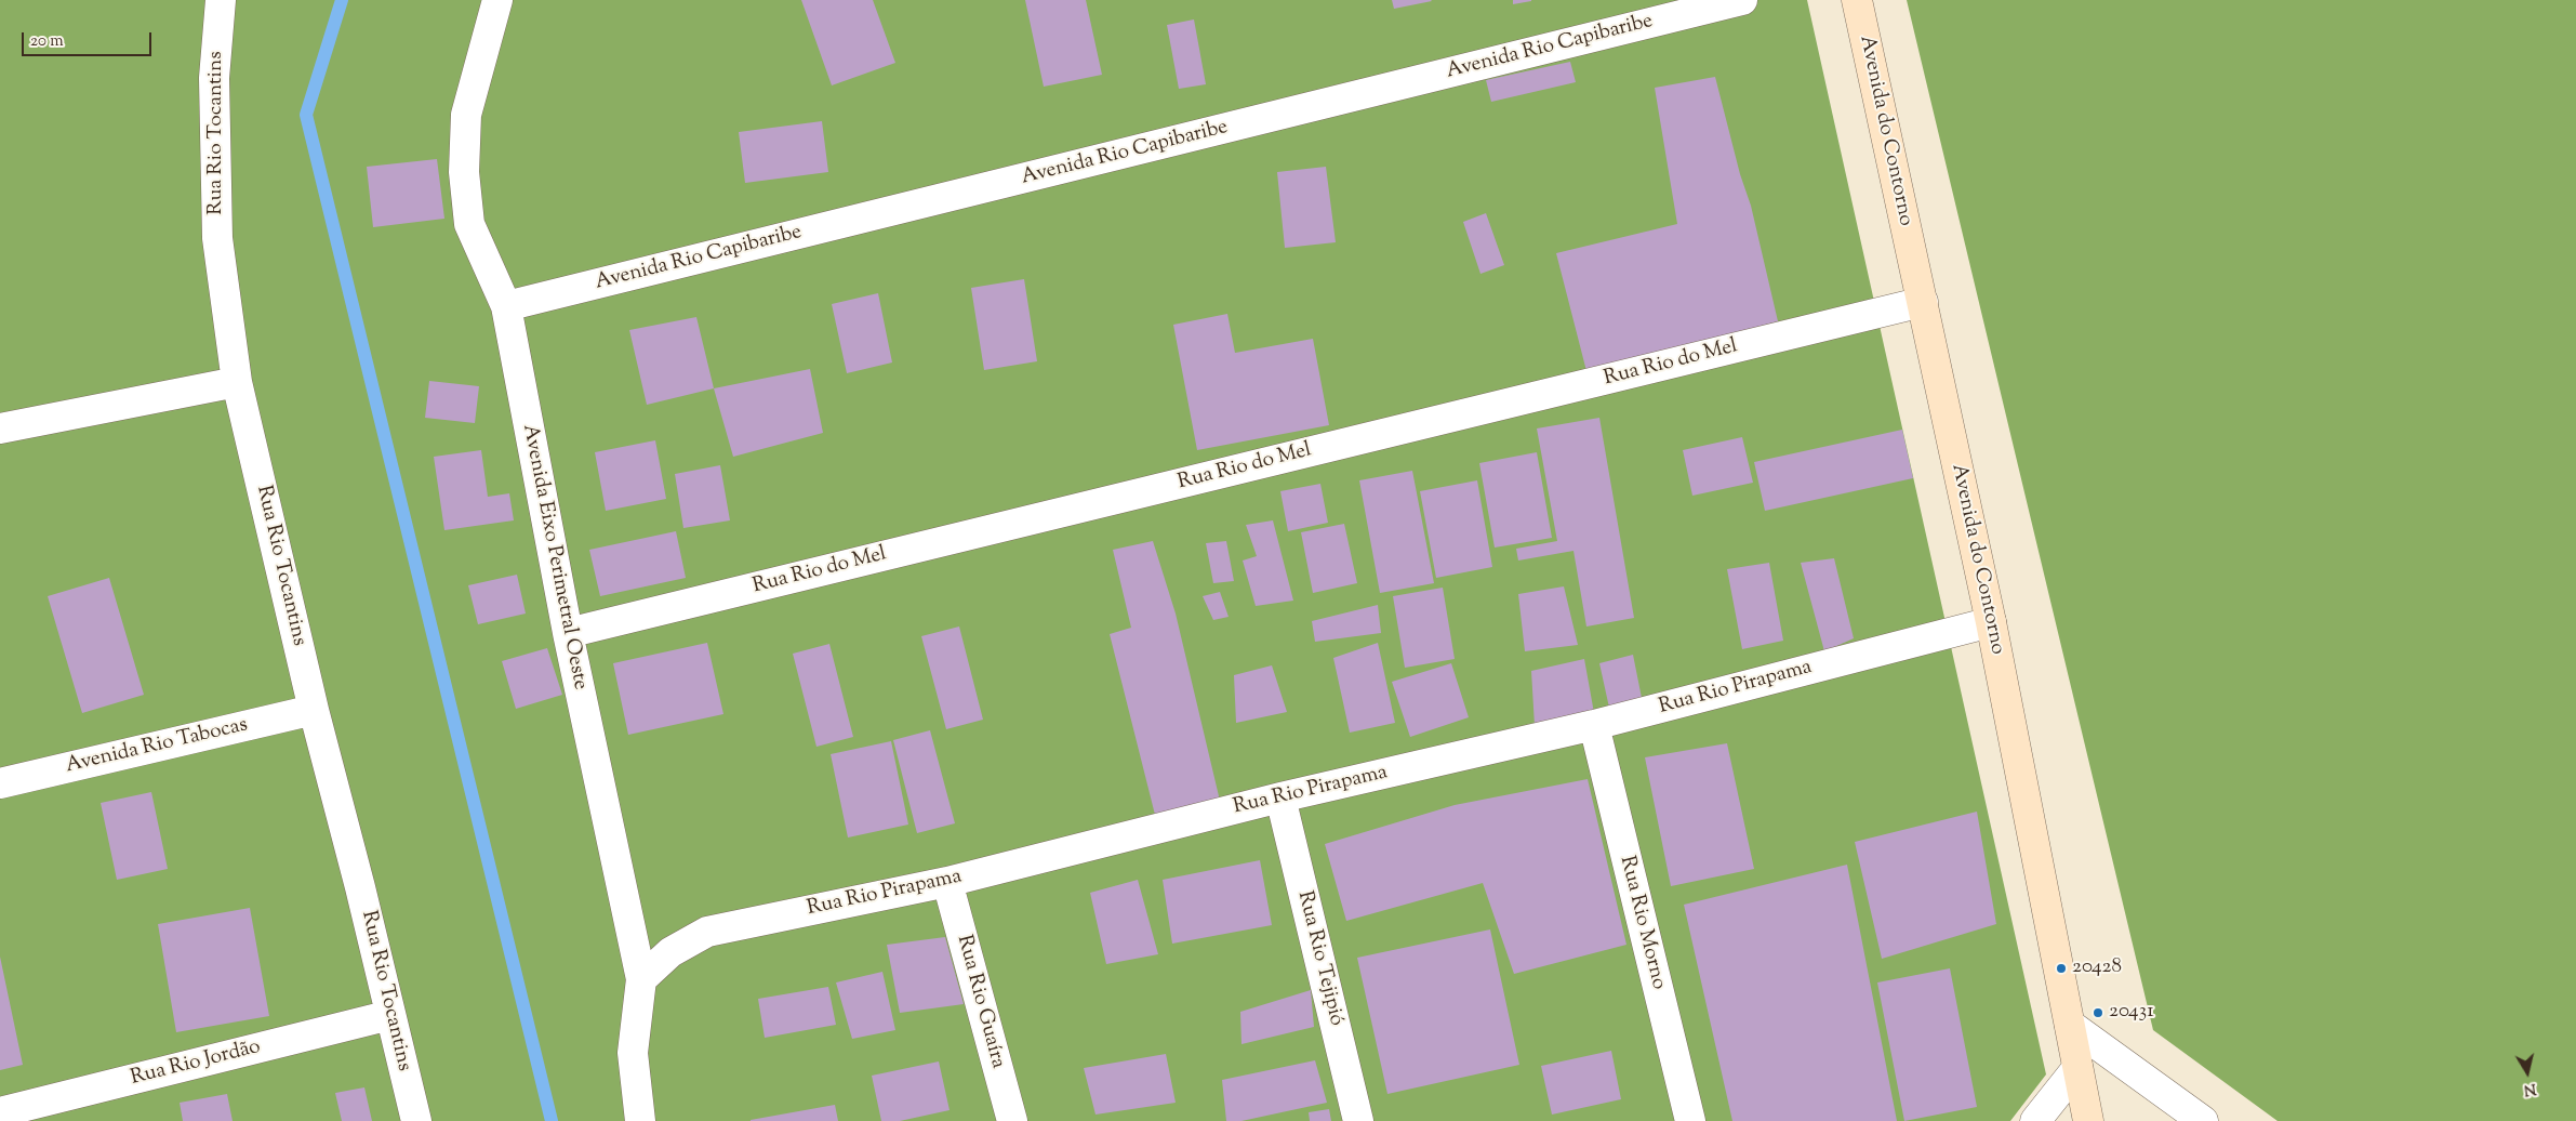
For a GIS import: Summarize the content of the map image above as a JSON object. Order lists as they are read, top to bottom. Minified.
{"streets":{"street":["Avenida Rio Capibaribe","Avenida do Contorno","Rua Rio Tocantins","Rua Rio do Mel","Avenida Eixo Perimetral Oeste","Rua Rio Pirapama","Avenida Rio Tabocas","Rua Rio Morno","Rua Rio Tejipió","Rua Rio Guaíra","Rua Rio Jordão"]},"crossings":[["Avenida Rio Capibaribe","Avenida Eixo Perimetral Oeste"],["Avenida do Contorno","Rua Rio do Mel"],["Avenida do Contorno","Rua Rio Pirapama"],["Rua Rio Tocantins","Avenida Rio Tabocas"],["Rua Rio Tocantins","Rua Rio Jordão"],["Rua Rio do Mel","Avenida Eixo Perimetral Oeste"],["Avenida Eixo Perimetral Oeste","Rua Rio Pirapama"],["Rua Rio Pirapama","Rua Rio Morno"],["Rua Rio Pirapama","Rua Rio Tejipió"],["Rua Rio Pirapama","Rua Rio Guaíra"]],"places":["20428","20431"],"scale_bar":"20 m","north":"bottom"}
